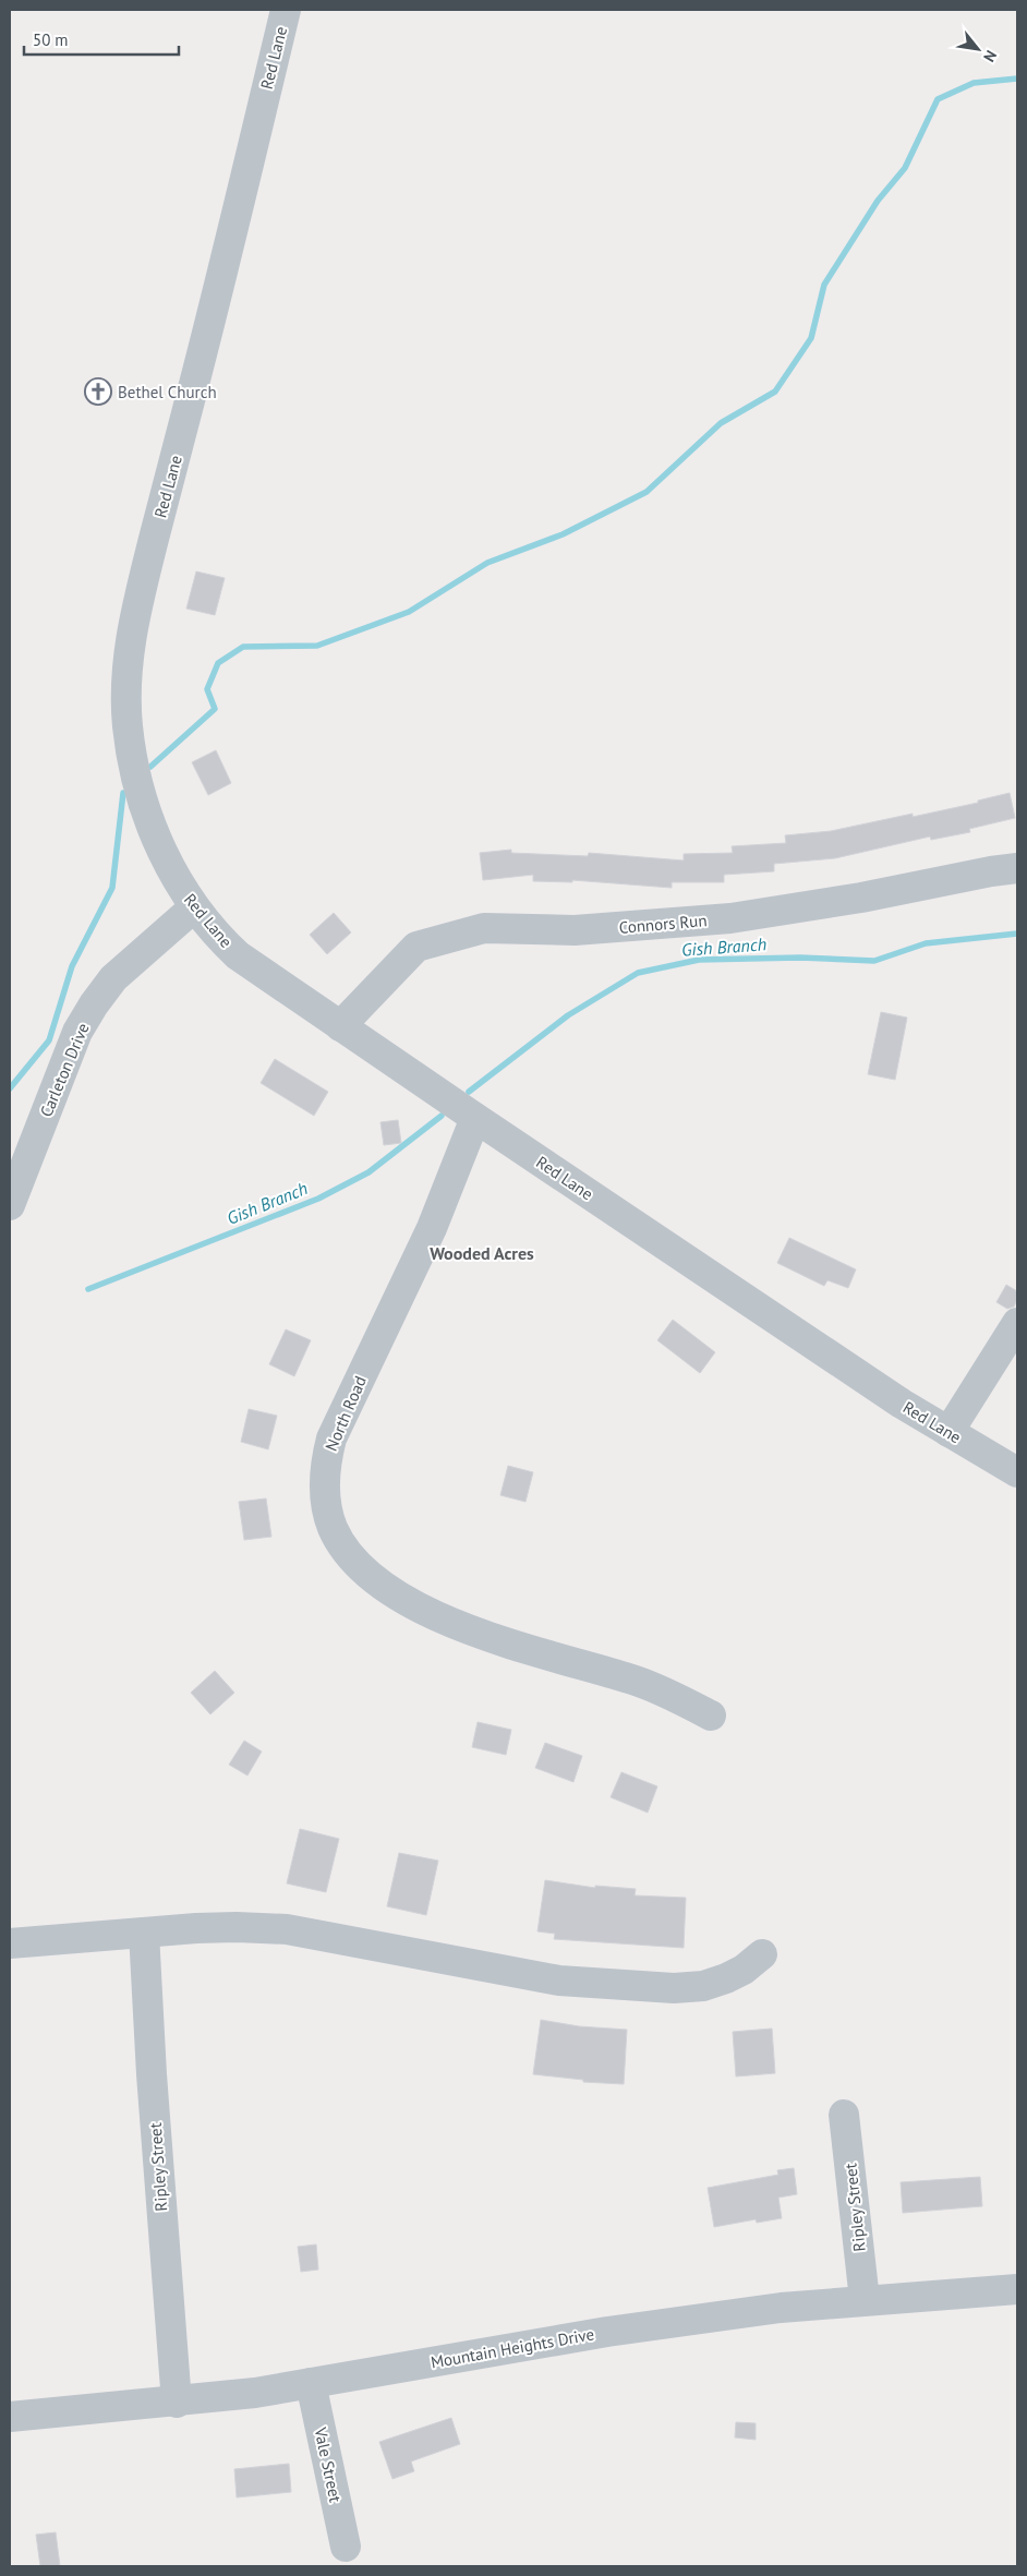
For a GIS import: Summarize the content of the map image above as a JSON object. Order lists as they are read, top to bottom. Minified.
{"streets":{"street":["Red Lane","Connors Run","Carleton Drive","North Road","Ripley Street","Mountain Heights Drive","Vale Street"]},"crossings":[["Red Lane","Connors Run"],["Red Lane","Carleton Drive"],["Red Lane","North Road"],["Ripley Street","Mountain Heights Drive"],["Mountain Heights Drive","Vale Street"]],"districts":["Wooded Acres"],"water":["Gish Branch"],"places":{"church":["Bethel Church"]},"scale_bar":"50 m","north":"bottom right"}
